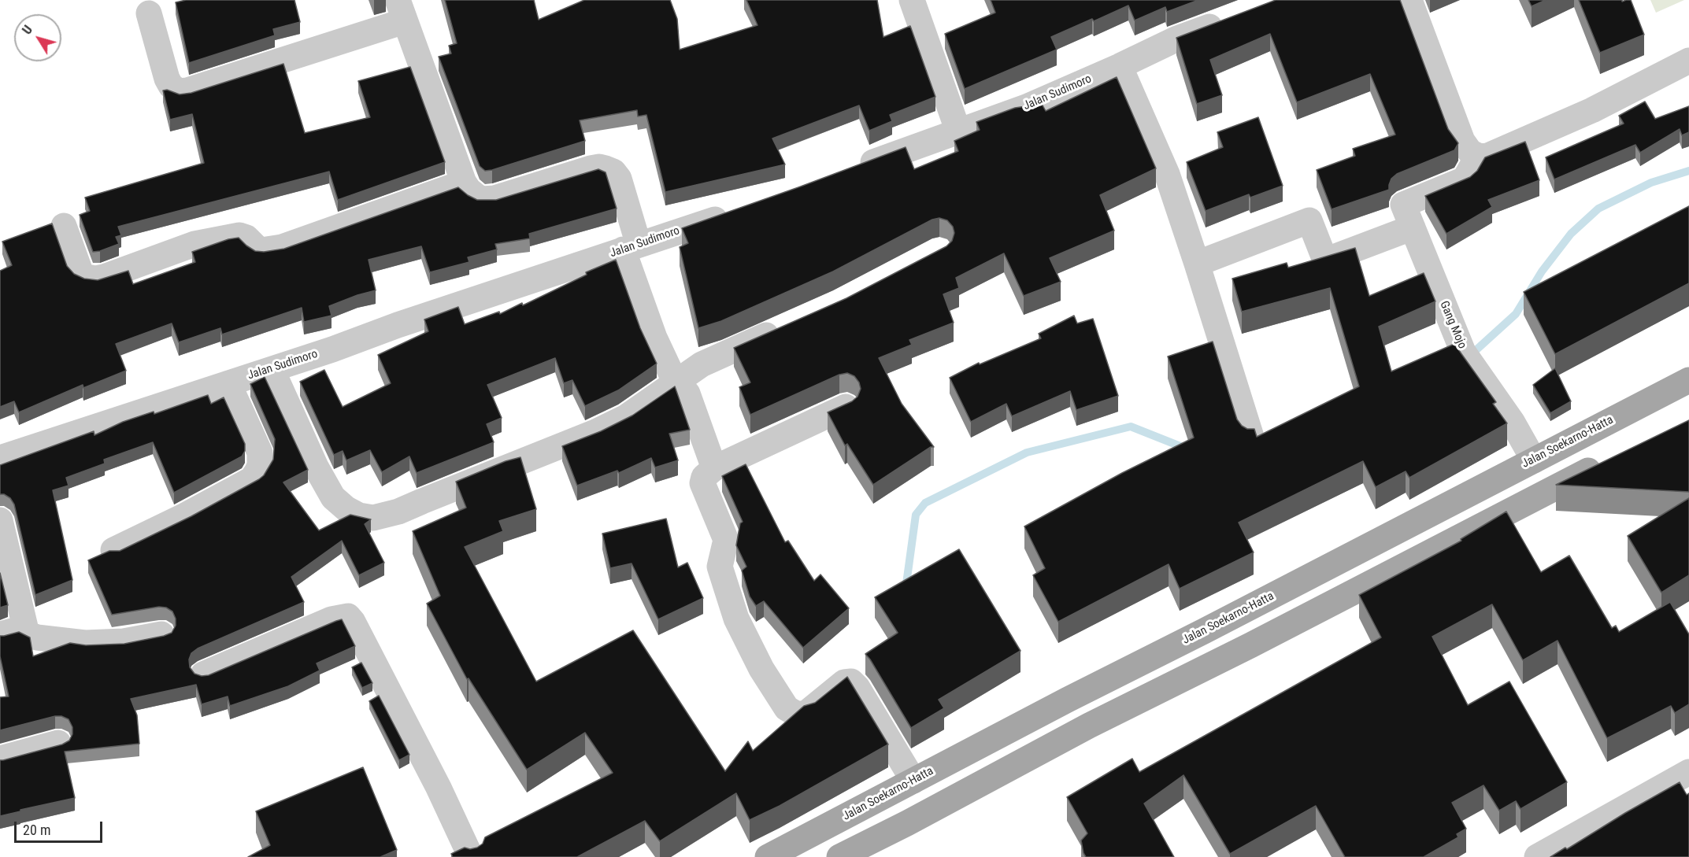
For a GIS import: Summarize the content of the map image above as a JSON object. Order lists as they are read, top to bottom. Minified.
{"streets":{"main road":["Jalan Soekarno-Hatta"],"street":["Jalan Sudimoro","Gang Mojo"]},"crossings":[["Gang Mojo","Jalan Soekarno-Hatta"]],"scale_bar":"20 m","north":"top left"}
